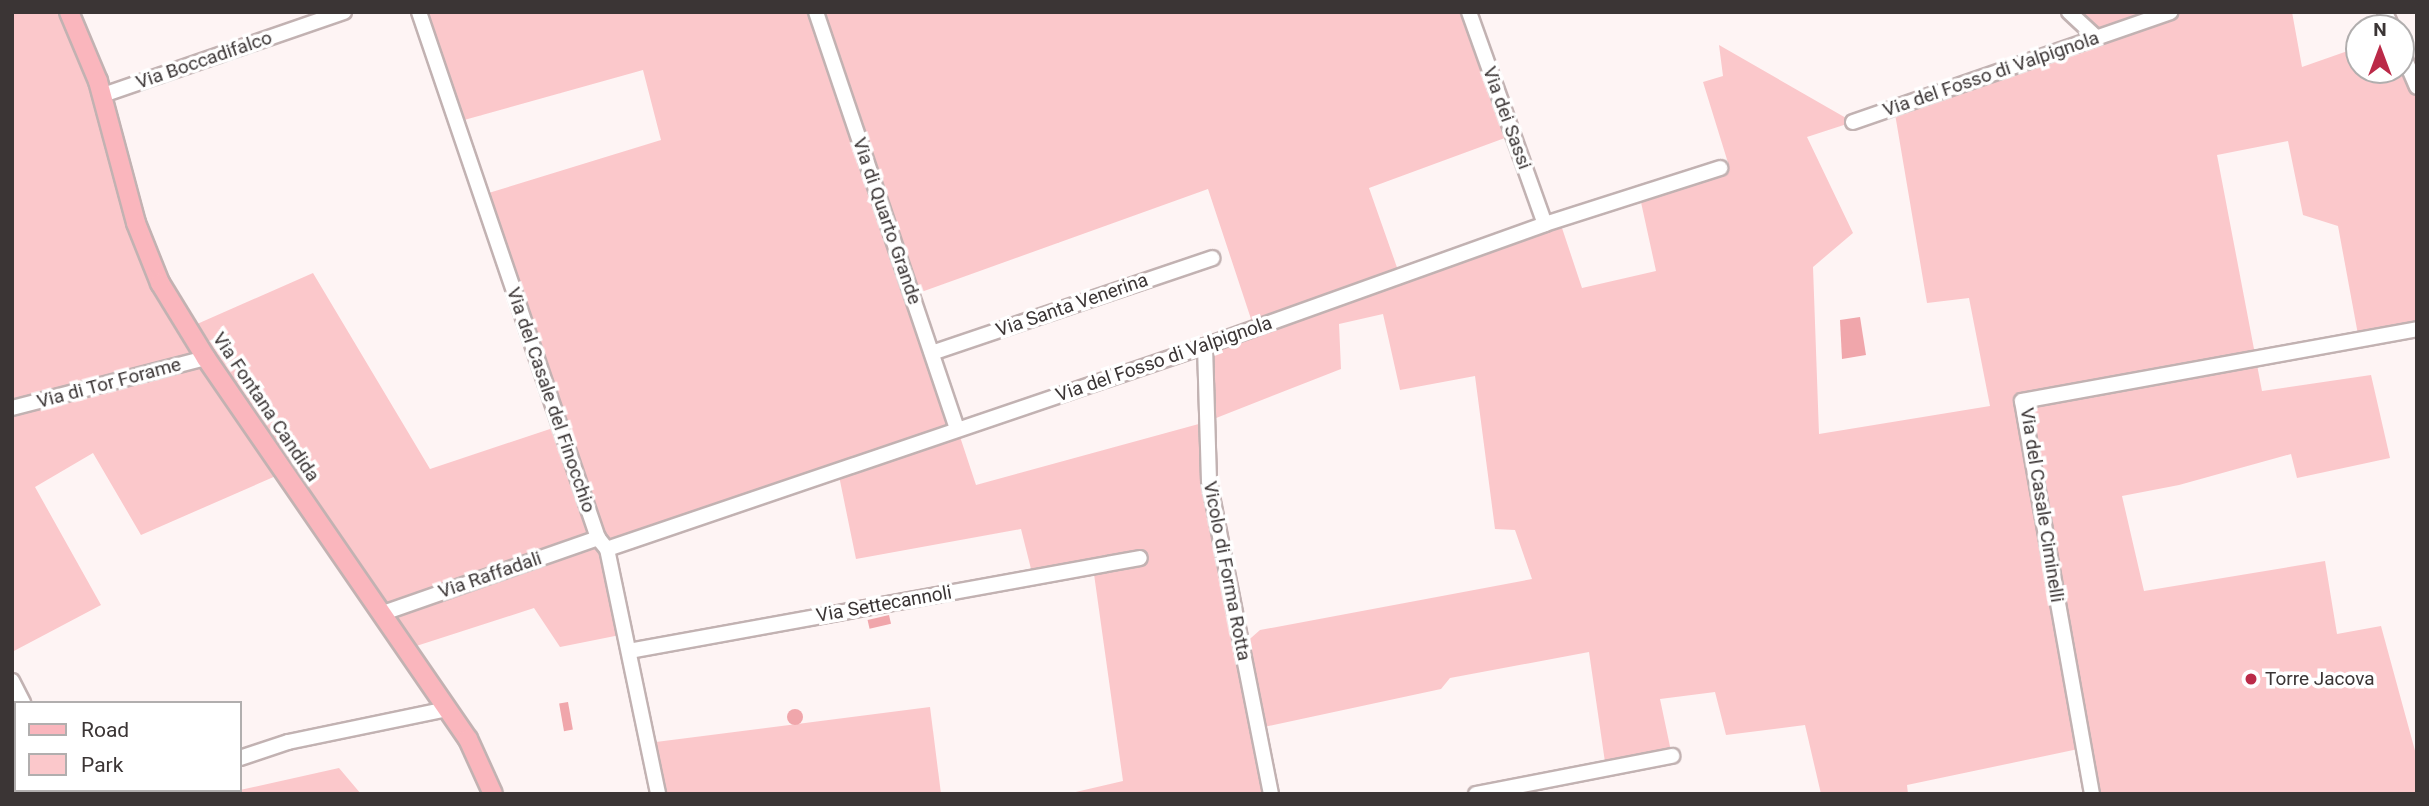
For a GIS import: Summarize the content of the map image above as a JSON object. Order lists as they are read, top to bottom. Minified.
{"streets":{"main road":["Via Fontana Candida"],"street":["Via Boccadifalco","Via del Fosso di Valpignola","Via dei Sassi","Via di Quarto Grande","Via Santa Venerina","Via di Tor Forame","Via del Casale del Finocchio","Via del Casale Ciminelli","Vicolo di Forma Rotta","Via Raffadali","Via Settecannoli"]},"crossings":[["Via Boccadifalco","Via Fontana Candida"],["Via del Fosso di Valpignola","Via dei Sassi"],["Via del Fosso di Valpignola","Via di Quarto Grande"],["Via del Fosso di Valpignola","Via del Casale del Finocchio"],["Via del Fosso di Valpignola","Vicolo di Forma Rotta"],["Via del Fosso di Valpignola","Via Raffadali"],["Via di Quarto Grande","Via Santa Venerina"],["Via di Tor Forame","Via Fontana Candida"],["Via del Casale del Finocchio","Via Raffadali"],["Via del Casale del Finocchio","Via Settecannoli"],["Via Fontana Candida","Via Raffadali"]],"places":["Torre Jacova"],"legend":["Road","Park"],"north":"top"}
